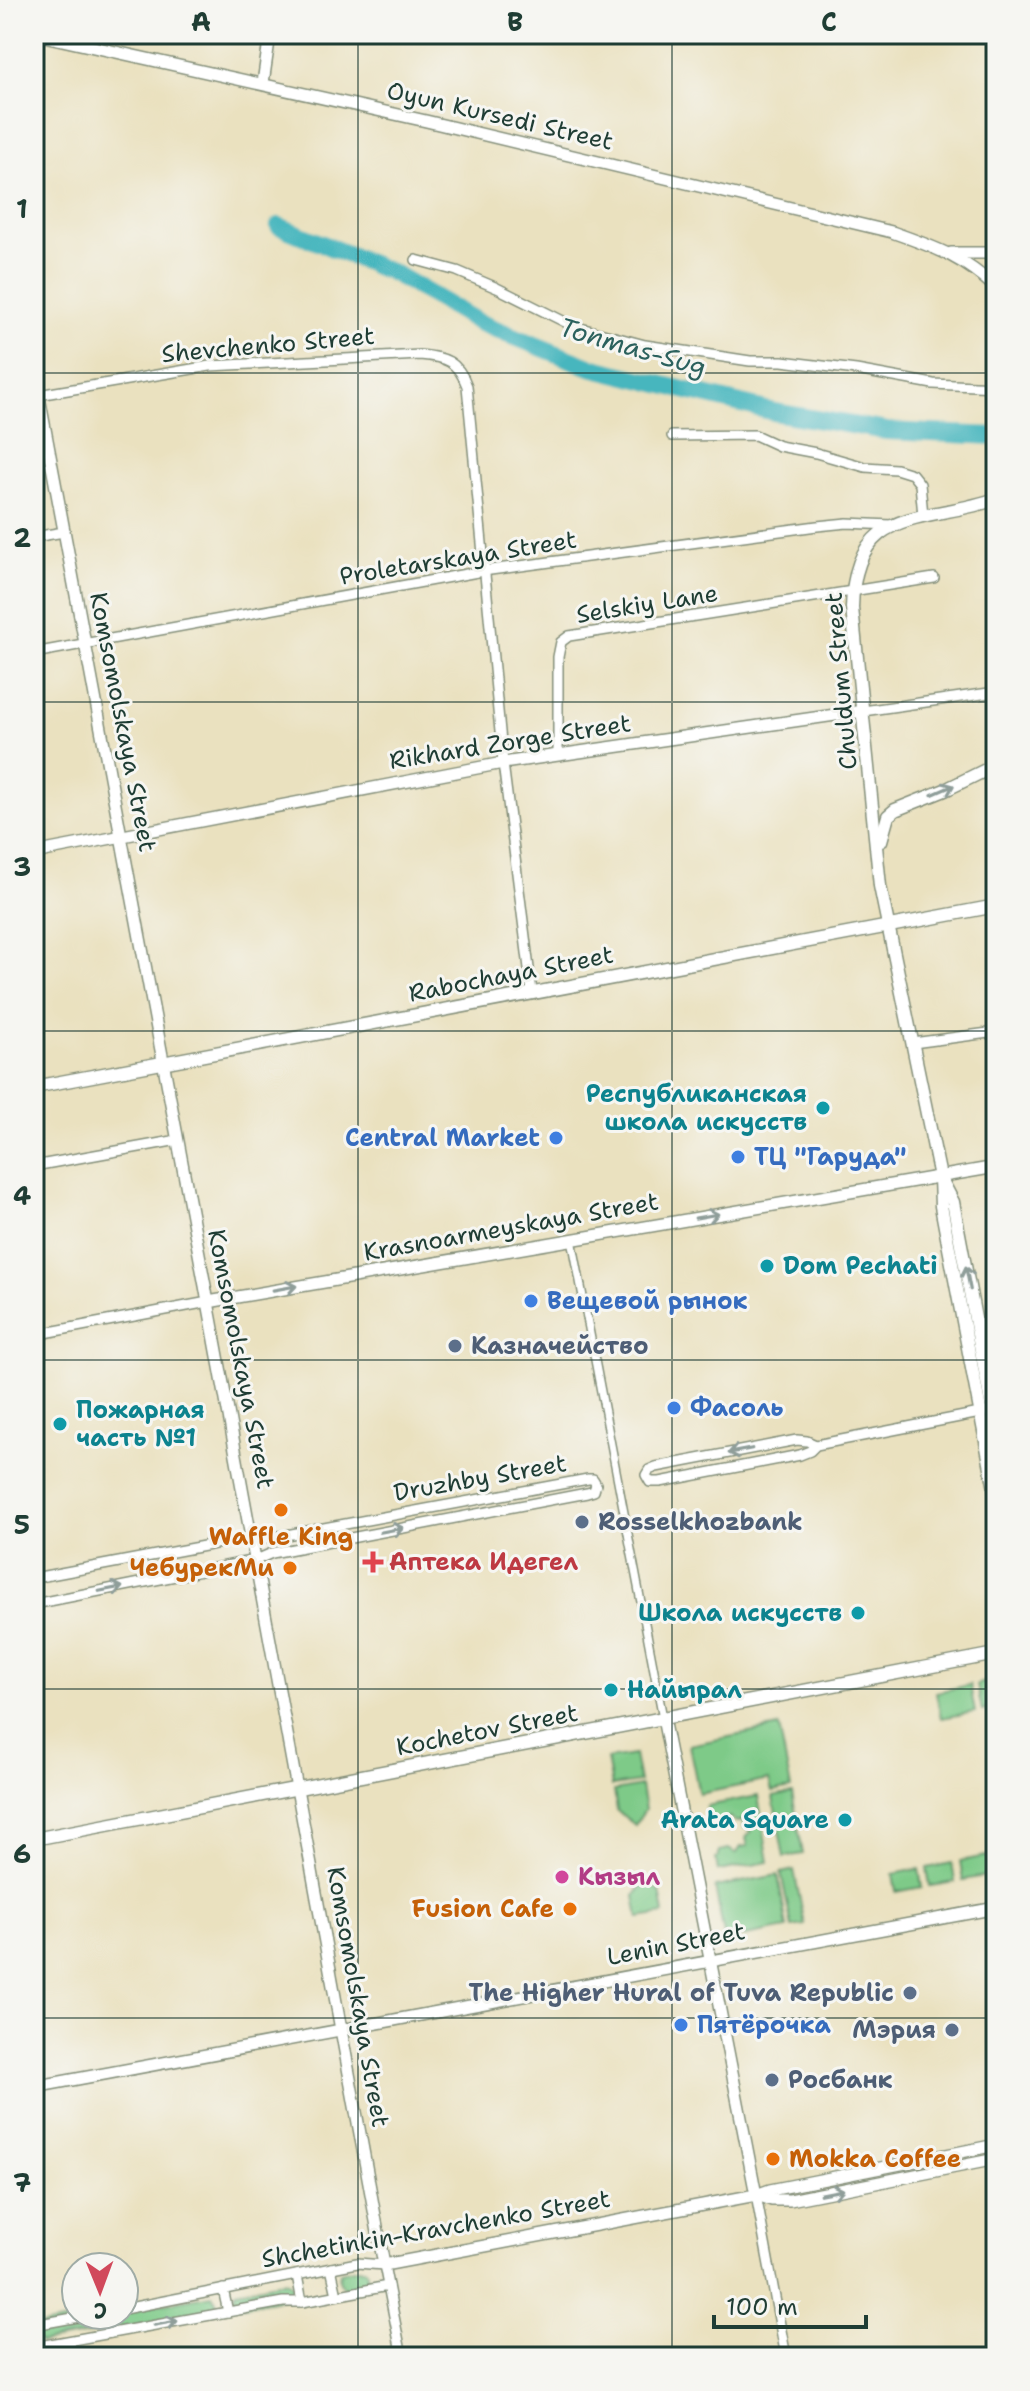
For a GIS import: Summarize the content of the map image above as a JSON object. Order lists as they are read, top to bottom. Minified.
{"streets":{"main road":["Chuldum Street","Rabochaya Street","Kochetov Street"],"street":["Oyun Kursedi Street","Shevchenko Street","Proletarskaya Street","Selskiy Lane","Komsomolskaya Street","Rikhard Zorge Street","Krasnoarmeyskaya Street","Druzhby Street","Lenin Street","Shchetinkin-Kravchenko Street"]},"crossings":[["Shevchenko Street","Proletarskaya Street"],["Shevchenko Street","Komsomolskaya Street"],["Proletarskaya Street","Chuldum Street"],["Proletarskaya Street","Komsomolskaya Street"],["Selskiy Lane","Chuldum Street"],["Selskiy Lane","Rikhard Zorge Street"],["Chuldum Street","Rikhard Zorge Street"],["Chuldum Street","Rabochaya Street"],["Chuldum Street","Krasnoarmeyskaya Street"],["Komsomolskaya Street","Rikhard Zorge Street"],["Komsomolskaya Street","Rabochaya Street"],["Komsomolskaya Street","Krasnoarmeyskaya Street"],["Komsomolskaya Street","Druzhby Street"],["Komsomolskaya Street","Kochetov Street"],["Komsomolskaya Street","Lenin Street"],["Komsomolskaya Street","Shchetinkin-Kravchenko Street"]],"one_way":["Krasnoarmeyskaya Street"],"water":["Tonmas-Sug"],"places":{"other":["Республиканская школа искусств","Central Market","ТЦ \"Гаруда\"","Dom Pechati","Вещевой рынок","Казначейство","Фасоль","Пожарная часть №1","Waffle King","Rosselkhozbank","ЧебурекМи","Школа искусств","Найырал","Arata Square","Кызыл","Fusion Cafe","The Higher Hural of Tuva Republic","Пятёрочка","Мэрия","Росбанк","Mokka Coffee"],"health":["Аптека Идегел"]},"scale_bar":"100 m","north":"bottom","grid":{"columns":["A","B","C"],"rows":["1","2","3","4","5","6","7"]}}
